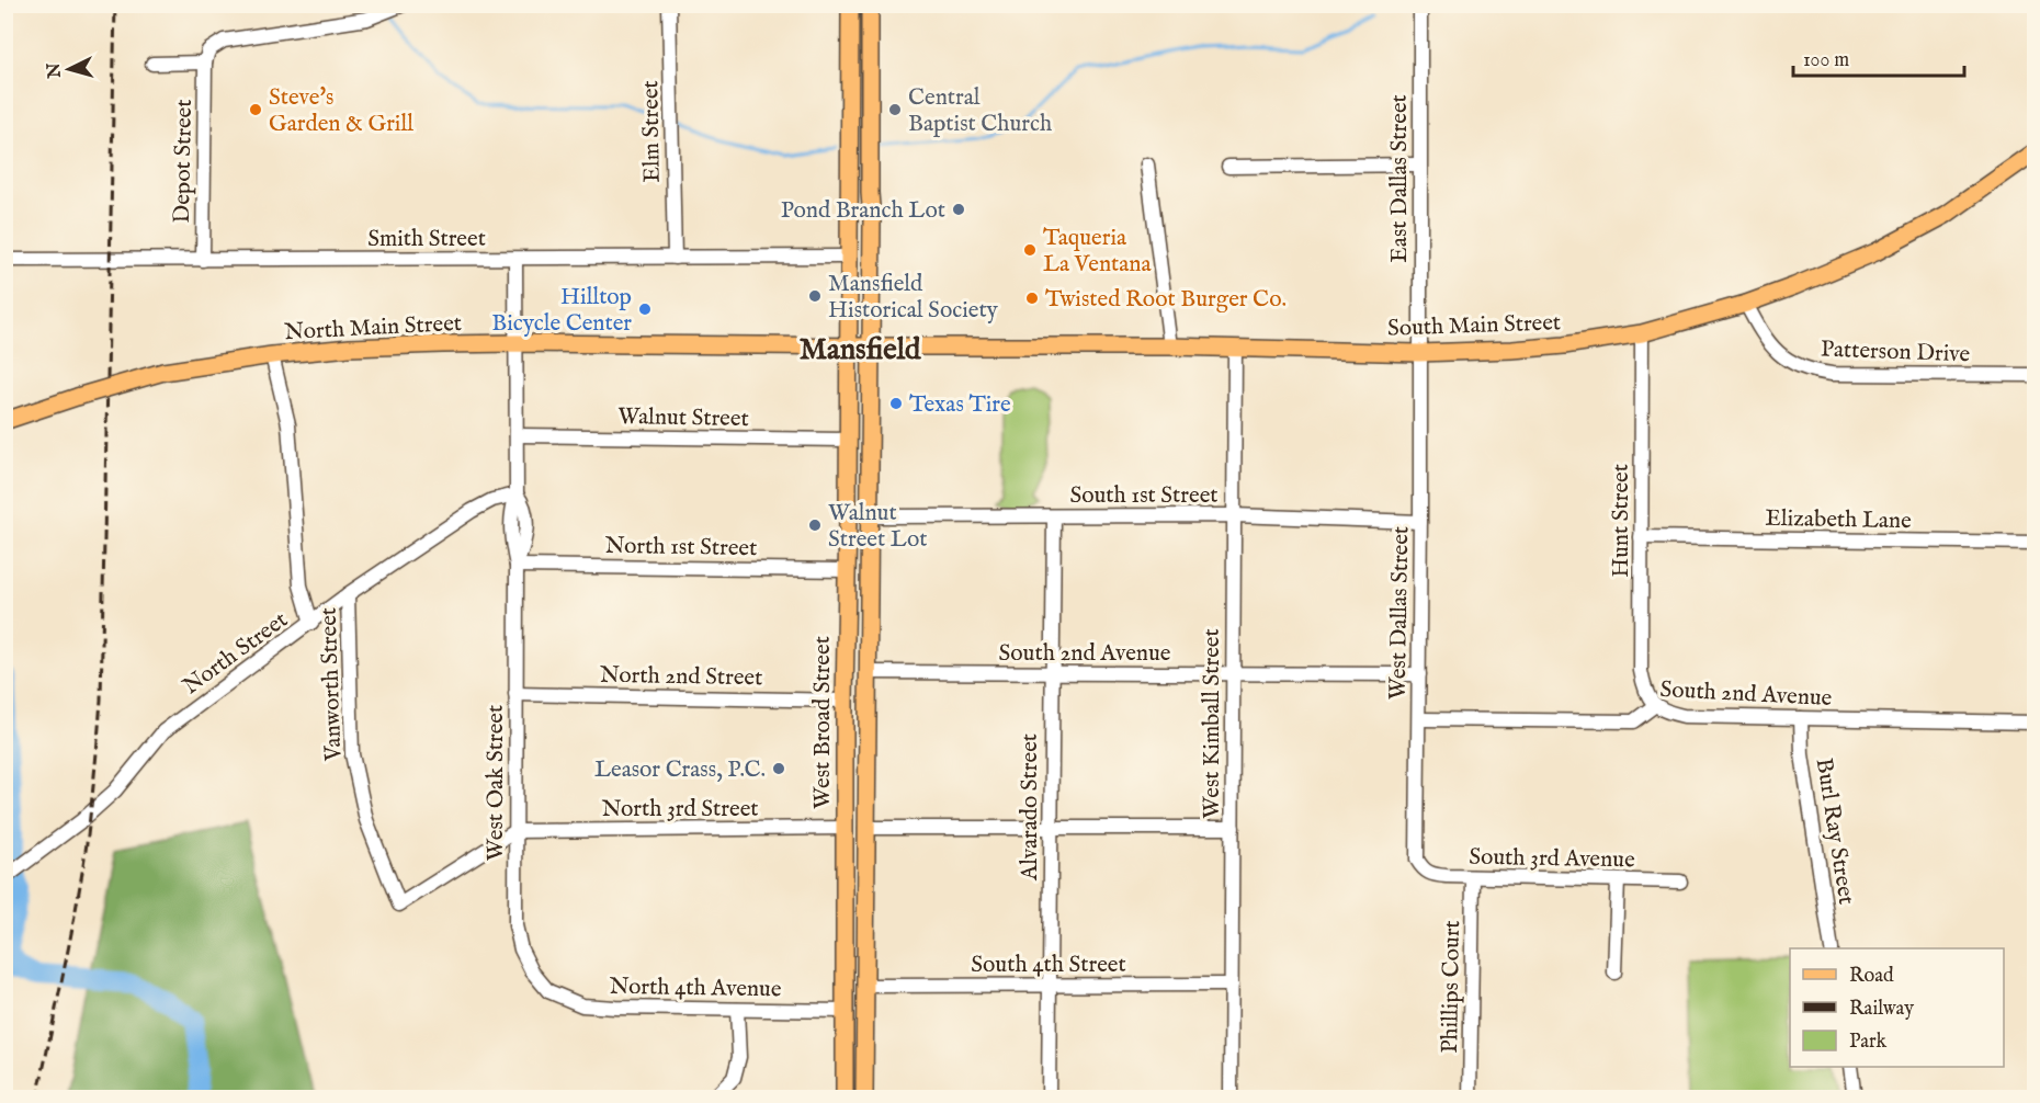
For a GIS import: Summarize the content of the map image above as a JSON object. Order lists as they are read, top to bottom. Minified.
{"streets":{"main road":["South Main Street","North Main Street","West Broad Street"],"street":["Elm Street","Depot Street","East Dallas Street","Smith Street","Patterson Drive","Walnut Street","South 1st Street","Elizabeth Lane","Hunt Street","North 1st Street","West Dallas Street","North Street","South 2nd Avenue","North 2nd Street","Vanworth Street","West Kimball Street","West Oak Street","Alvarado Street","North 3rd Street","Burl Ray Street","South 3rd Avenue","South 4th Street","North 4th Avenue","Phillips Court"]},"crossings":[["Elm Street","Smith Street"],["Depot Street","Smith Street"],["East Dallas Street","South Main Street"],["East Dallas Street","West Dallas Street"],["Smith Street","West Broad Street"],["Smith Street","West Oak Street"],["South Main Street","North Main Street"],["South Main Street","Patterson Drive"],["South Main Street","Hunt Street"],["South Main Street","West Dallas Street"],["South Main Street","West Broad Street"],["South Main Street","West Kimball Street"],["North Main Street","Vanworth Street"],["North Main Street","West Broad Street"],["North Main Street","West Oak Street"],["Walnut Street","West Broad Street"],["Walnut Street","West Oak Street"],["South 1st Street","West Dallas Street"],["South 1st Street","West Broad Street"],["South 1st Street","West Kimball Street"],["South 1st Street","Alvarado Street"],["Elizabeth Lane","Hunt Street"],["Hunt Street","South 2nd Avenue"],["North 1st Street","West Broad Street"],["North 1st Street","West Oak Street"],["West Dallas Street","South 2nd Avenue"],["West Dallas Street","South 3rd Avenue"],["North Street","Vanworth Street"],["North Street","West Oak Street"],["South 2nd Avenue","West Broad Street"],["South 2nd Avenue","West Kimball Street"],["South 2nd Avenue","Alvarado Street"],["South 2nd Avenue","Burl Ray Street"],["North 2nd Street","West Broad Street"],["North 2nd Street","West Oak Street"],["Vanworth Street","West Oak Street"],["Vanworth Street","North 3rd Street"],["West Broad Street","North 3rd Street"],["West Broad Street","South 4th Street"],["West Broad Street","North 4th Avenue"],["West Kimball Street","South 4th Street"],["West Oak Street","North 3rd Street"],["West Oak Street","North 4th Avenue"],["Alvarado Street","South 4th Street"],["South 3rd Avenue","Phillips Court"]],"districts":["Mansfield"],"places":["Steve's Garden & Grill","Central Baptist Church","Pond Branch Lot","Taqueria La Ventana","Mansfield Historical Society","Twisted Root Burger Co.","Hilltop Bicycle Center","Texas Tire","Walnut Street Lot","Leasor Crass, P.C."],"legend":["Road","Railway","Park"],"scale_bar":"100 m","north":"left"}
